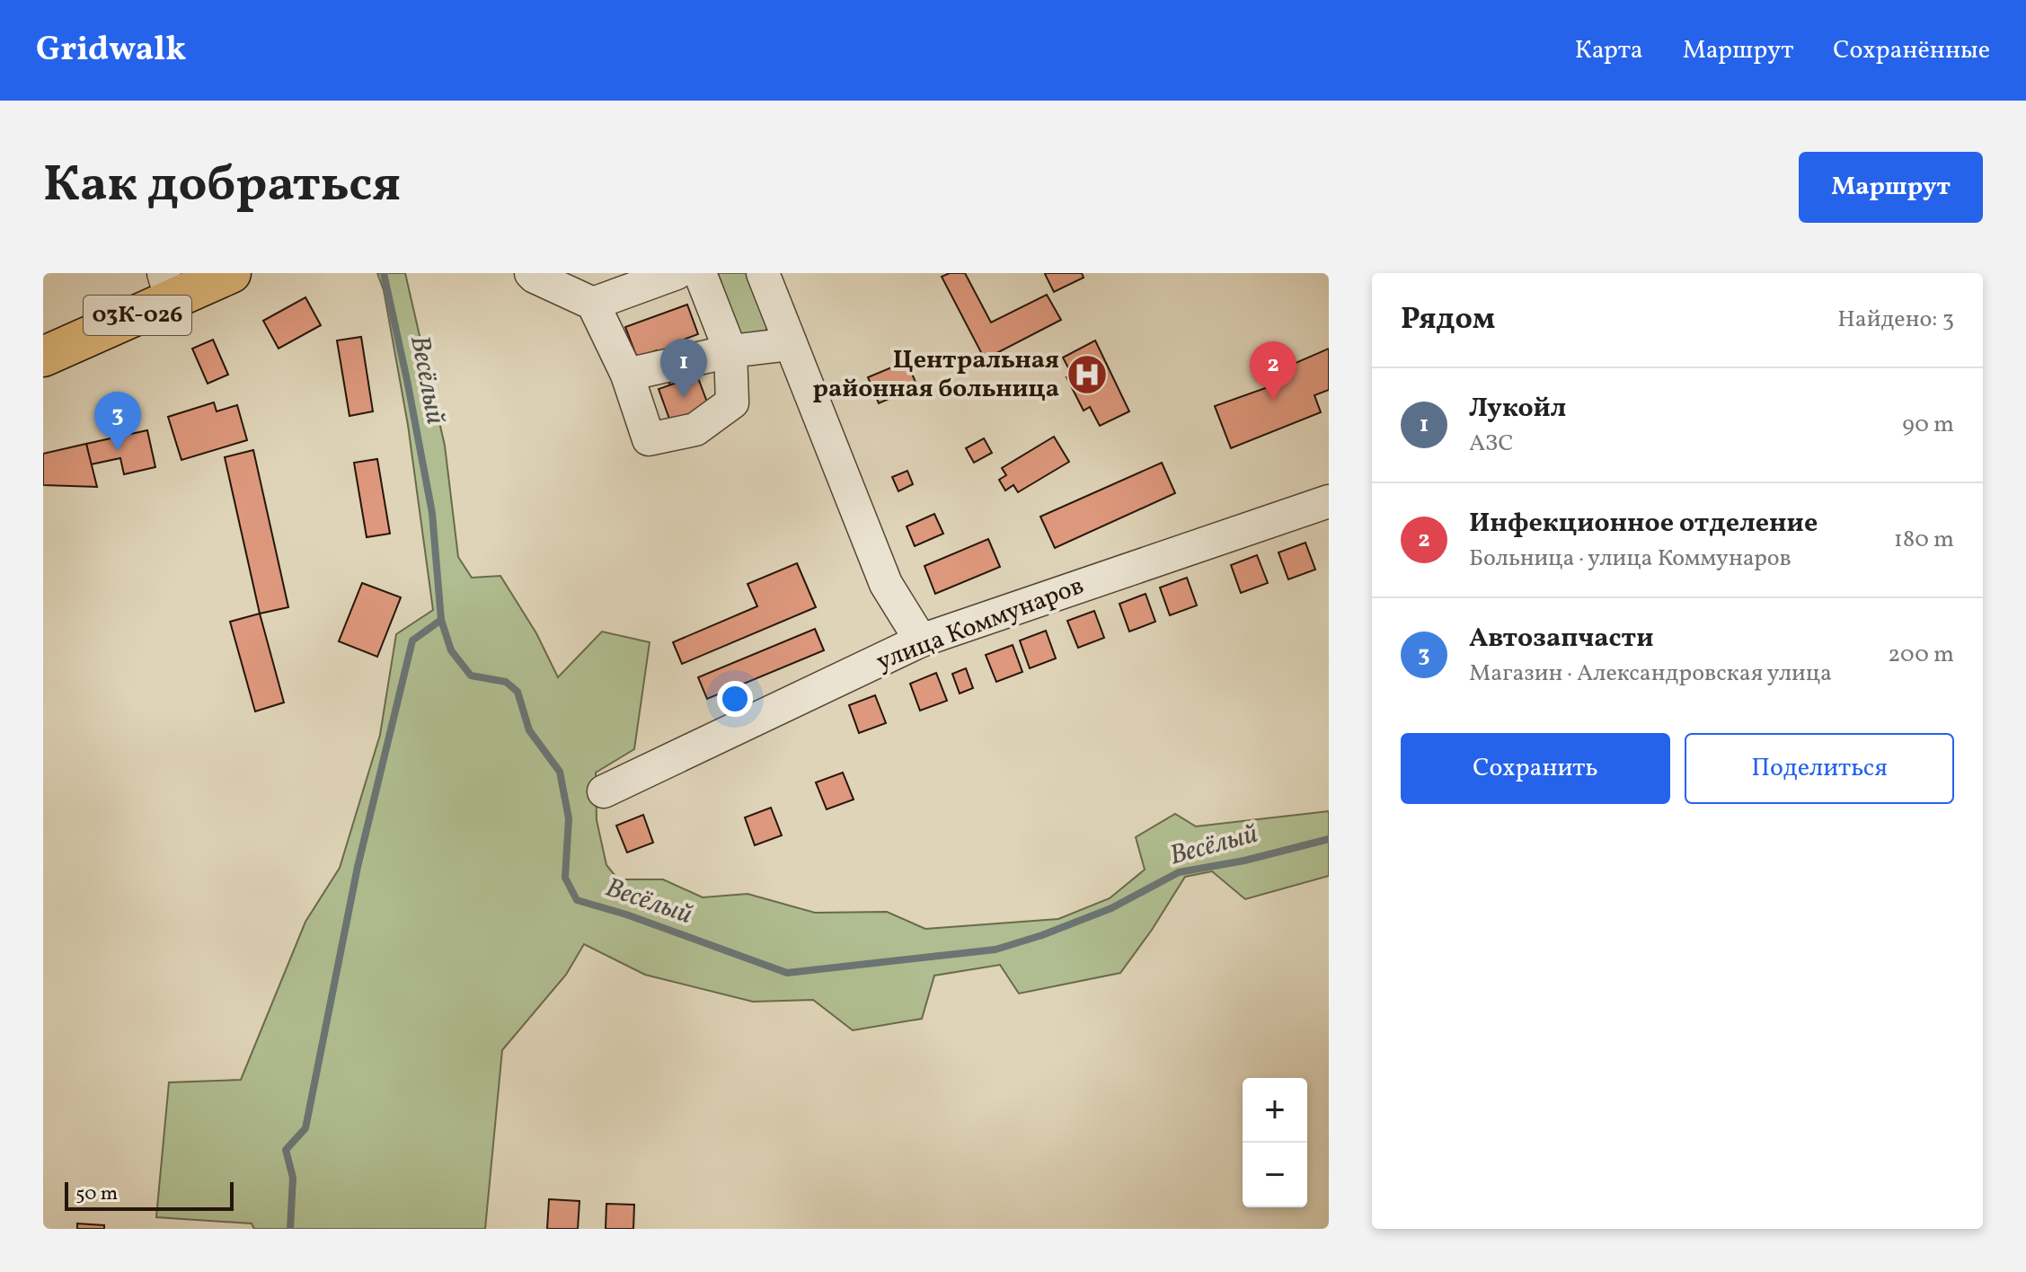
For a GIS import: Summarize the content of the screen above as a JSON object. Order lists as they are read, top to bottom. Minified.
{"streets":{"main road":["03К-026"],"street":["улица Коммунаров"]},"water":["Весёлый"],"places":{"hospital":["Центральная районная больница"]},"scale_bar":"50 m","page":{"header":"Gridwalk","nav":["Карта","Маршрут","Сохранённые"],"title":"Как добраться","buttons":["Маршрут",["Сохранить","Поделиться"]],"heading":["Рядом","Найдено: 3"],"pins":["1","2","3"],"list":[{"mark":"1","name":"Лукойл","note":"АЗС","value":"90 m"},{"mark":"2","name":"Инфекционное отделение","note":"Больница · улица Коммунаров","value":"180 m"},{"mark":"3","name":"Автозапчасти","note":"Магазин · Александровская улица","value":"200 m"}],"map_buttons":["+","−"],"scale":"50 m"}}
